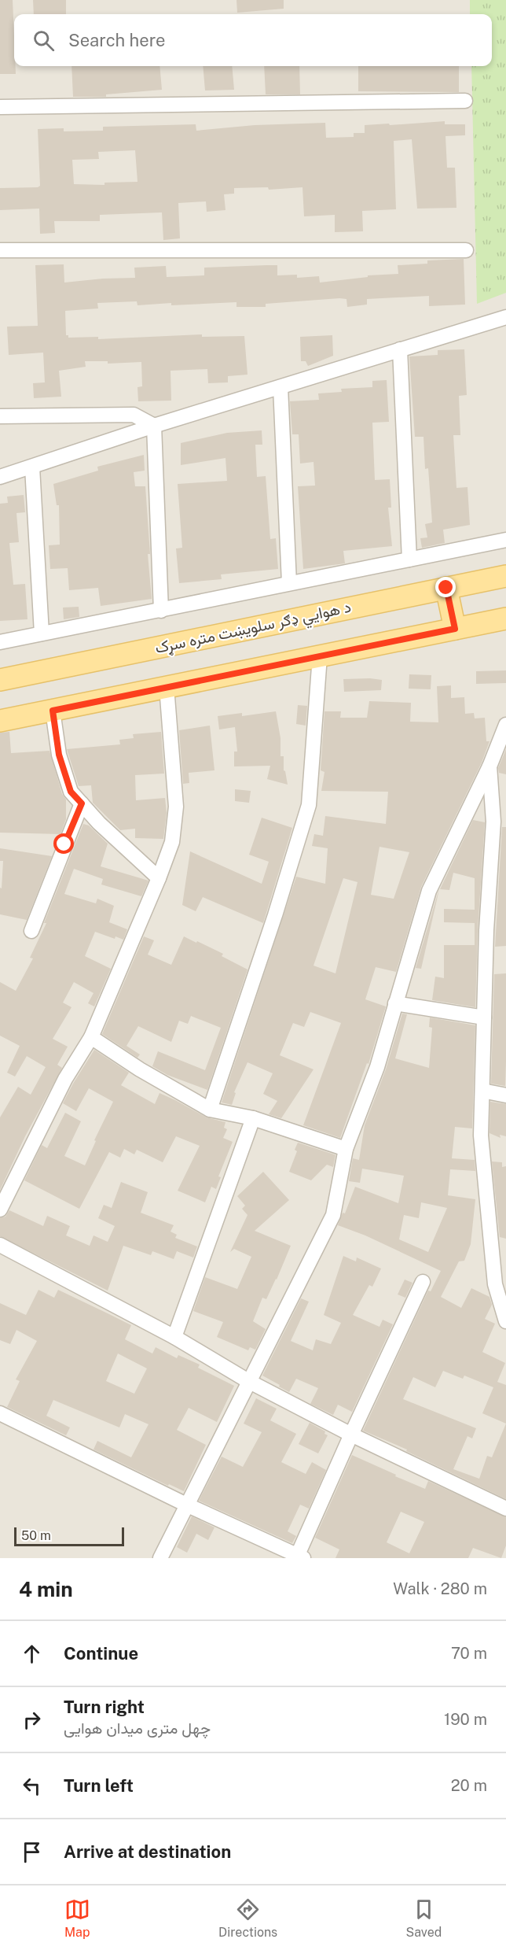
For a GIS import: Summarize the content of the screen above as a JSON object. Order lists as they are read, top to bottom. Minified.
{"streets":{"main road":["د هوايي ډګر سلویښت متره سړک"]},"scale_bar":"50 m","page":{"search":"Search here","scale":"50 m","heading":["4 min","Walk · 280 m"],"list":[["Continue","70 m"],["Turn right","چهل متری میدان هوایی","190 m"],["Turn left","20 m"],"Arrive at destination"],"nav":["Map","Directions","Saved"]}}
